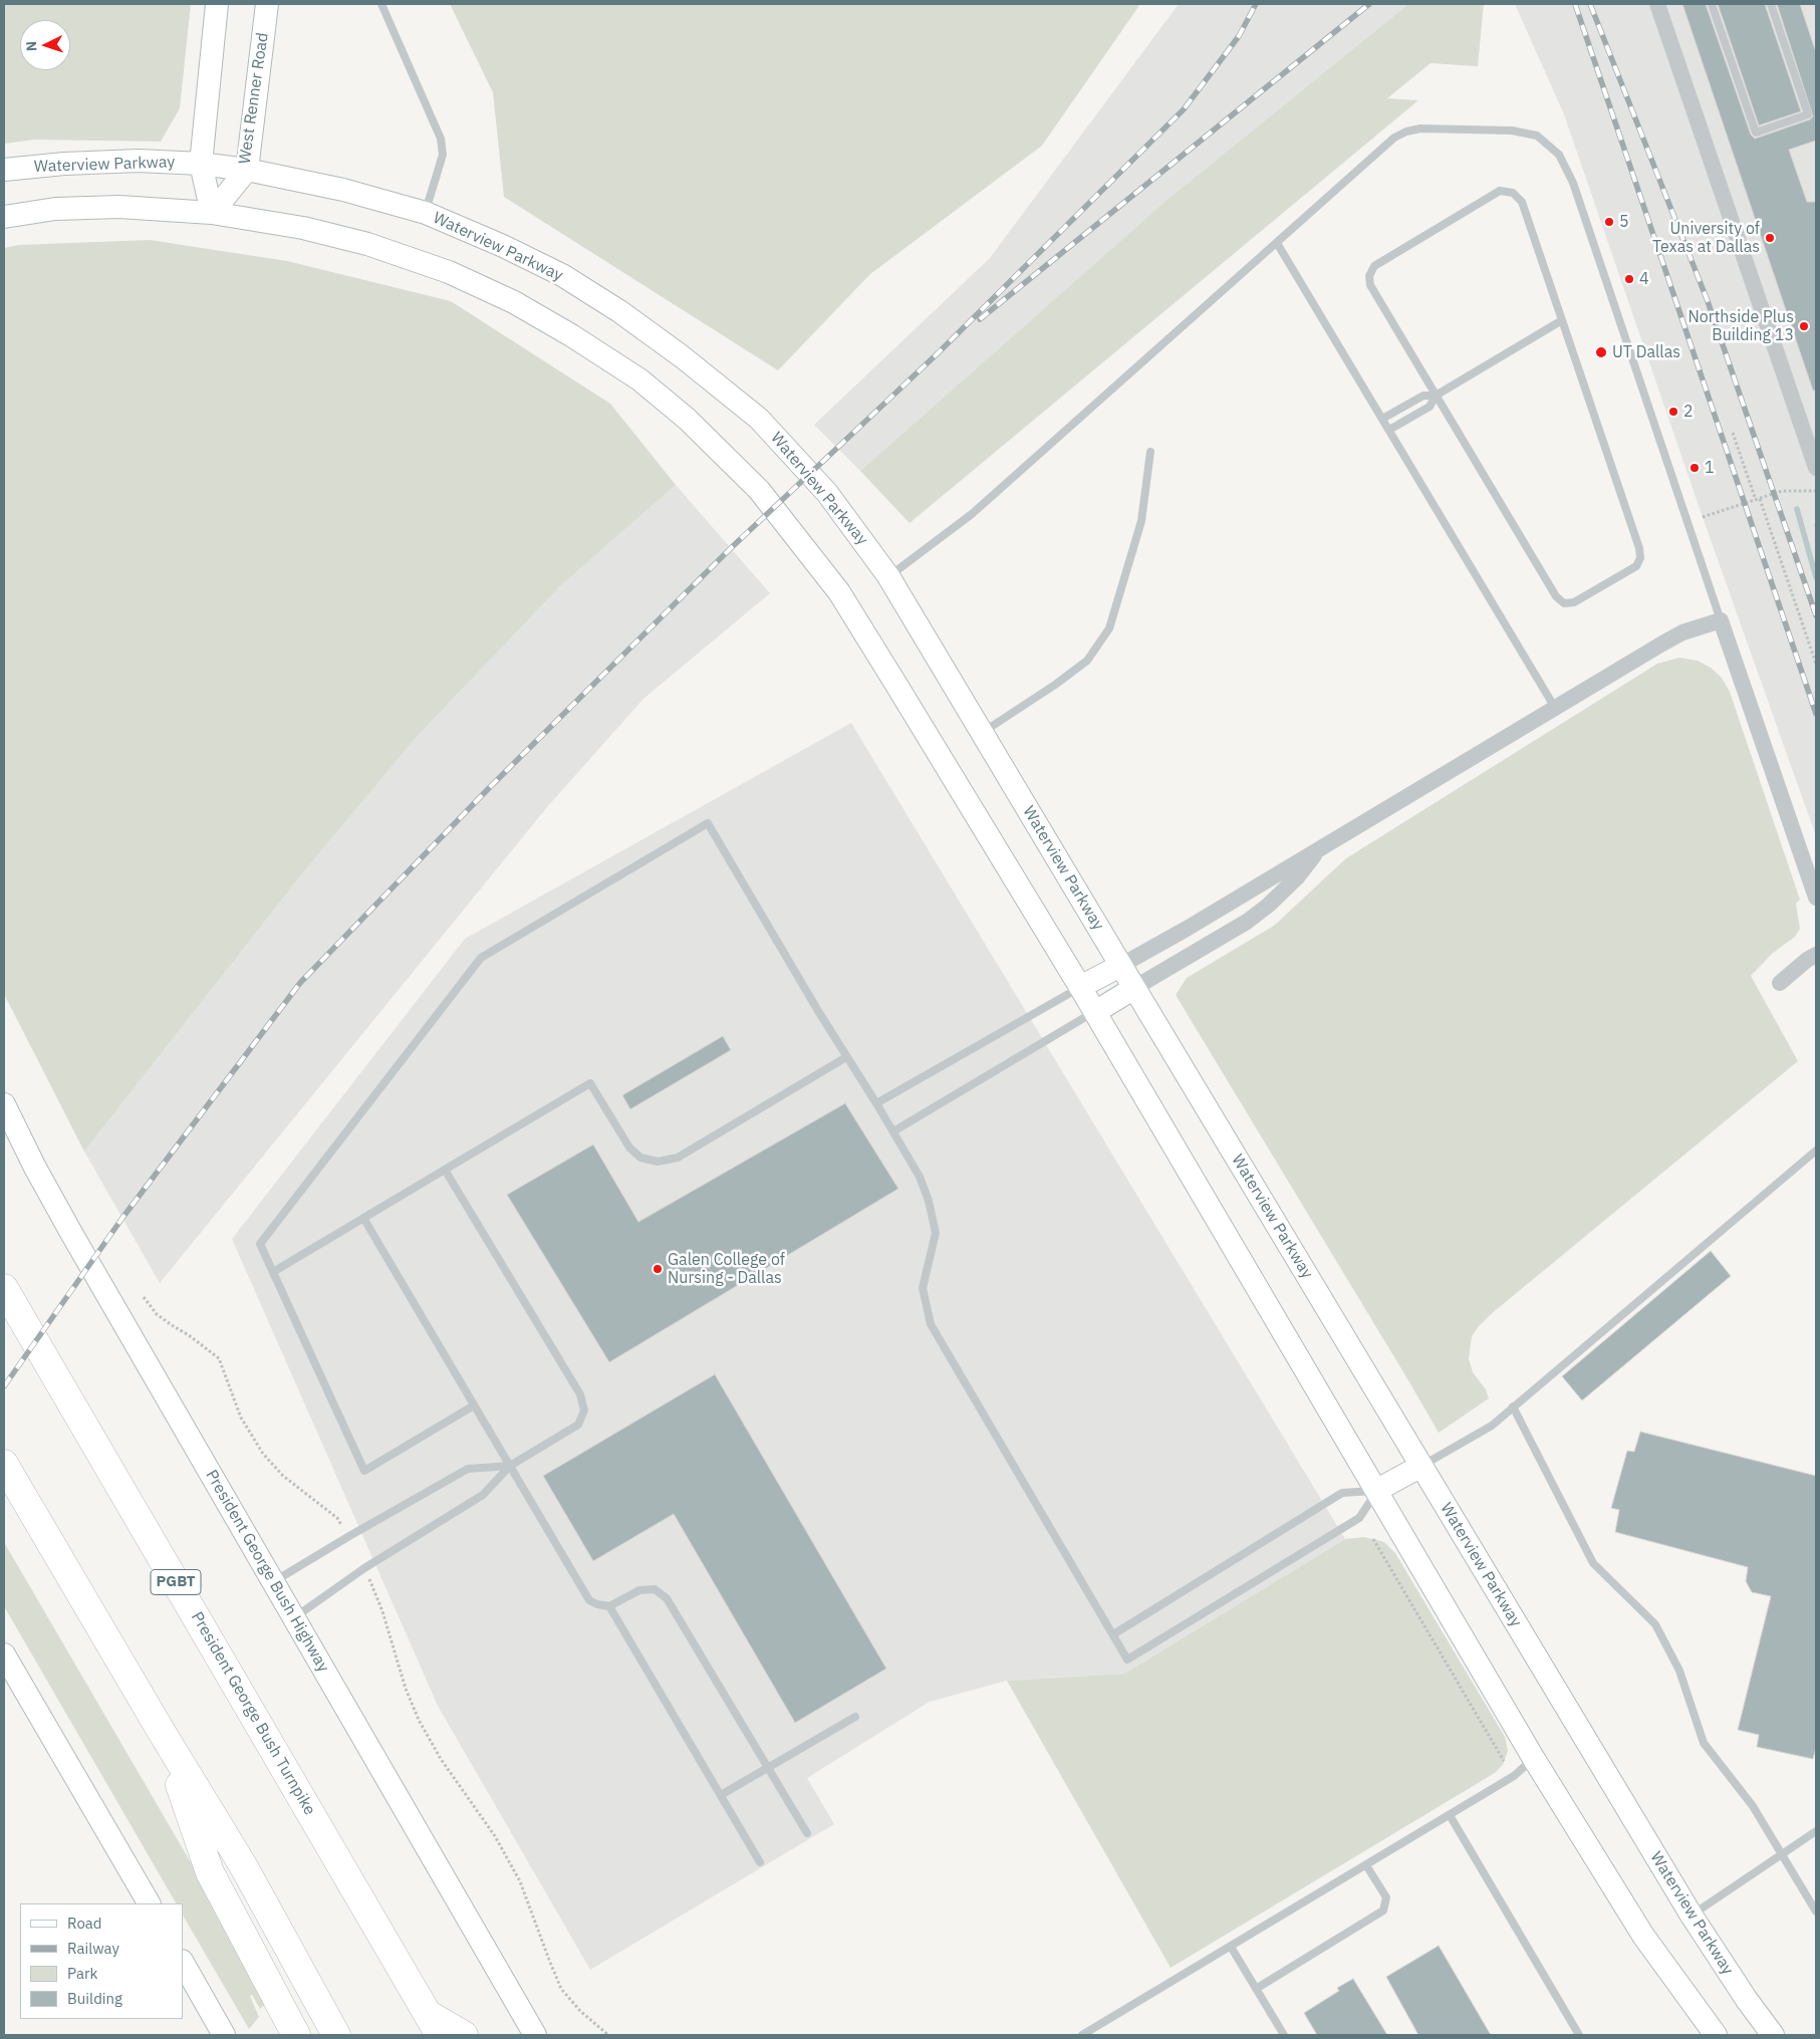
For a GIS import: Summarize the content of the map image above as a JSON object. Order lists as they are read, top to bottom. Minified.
{"streets":{"highway":["PGBT","President George Bush Turnpike"],"main road":["West Renner Road","Waterview Parkway","President George Bush Highway"]},"crossings":[["West Renner Road","Waterview Parkway"]],"places":["5","University of Texas at Dallas","4","Northside Plus Building 13","UT Dallas","2","1","Galen College of Nursing - Dallas"],"legend":["Road","Railway","Park","Building"],"north":"left"}
